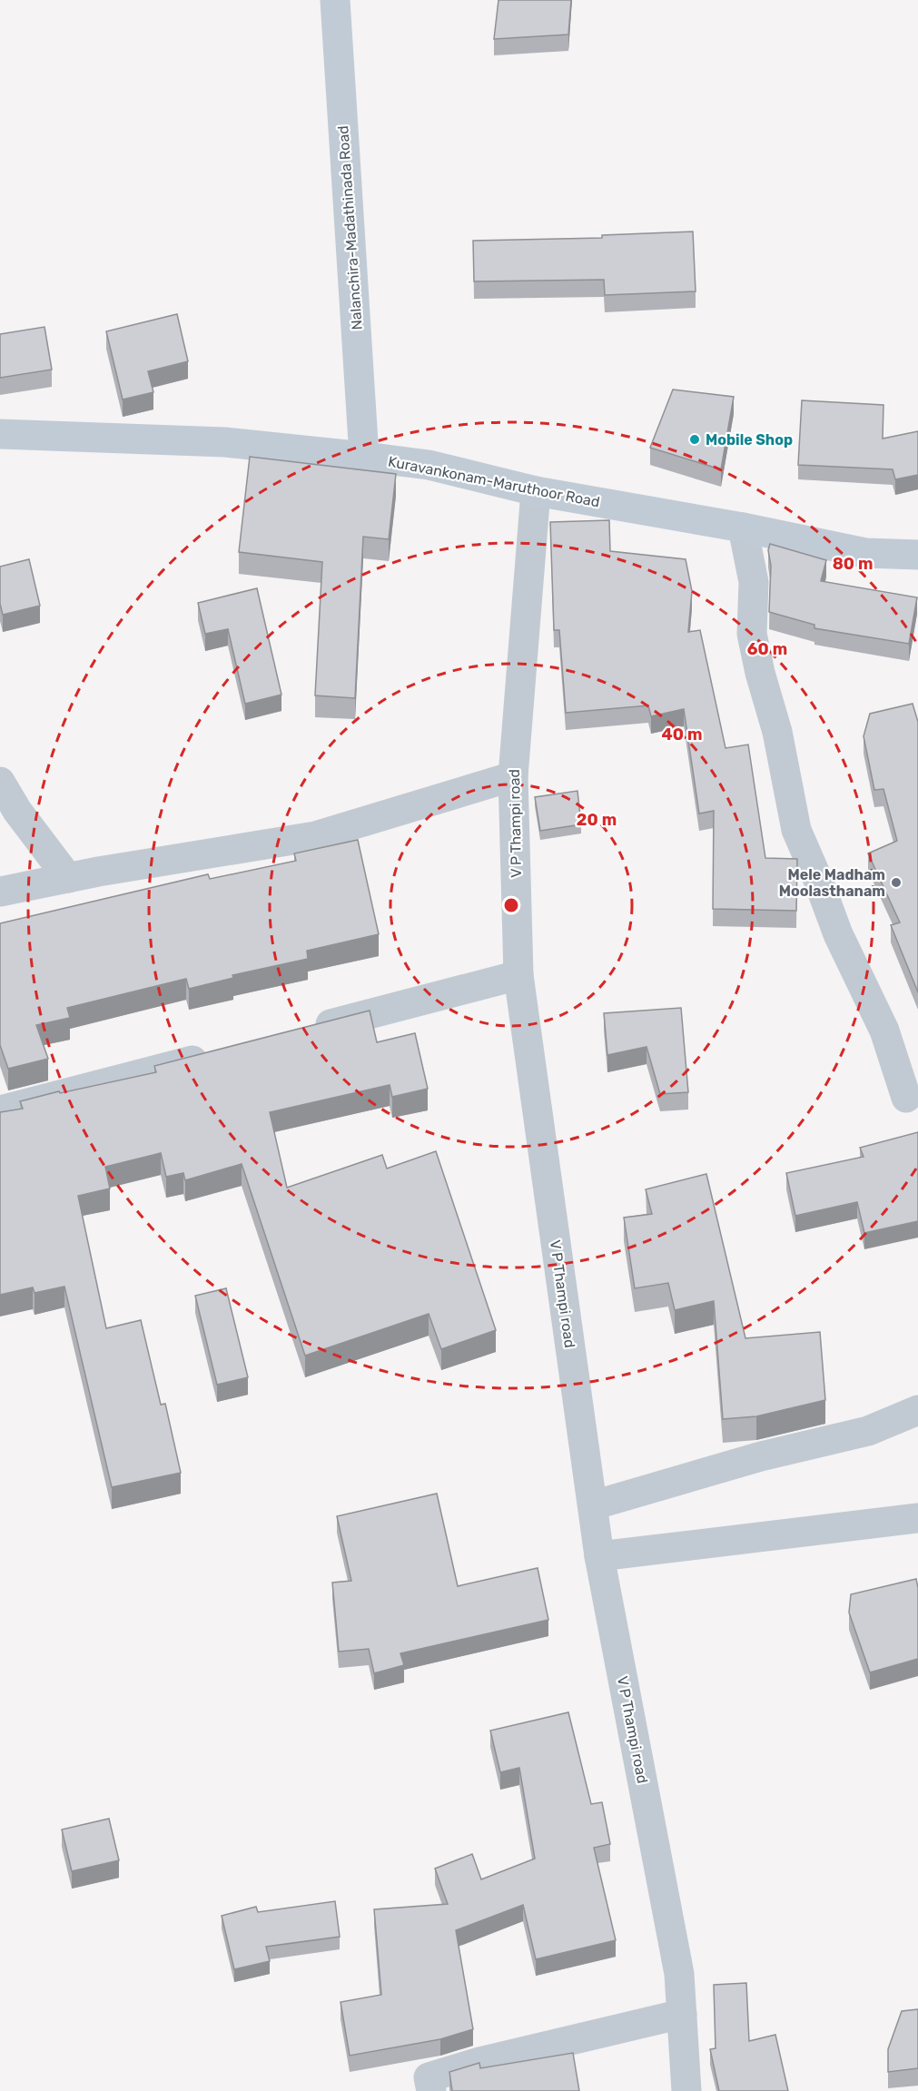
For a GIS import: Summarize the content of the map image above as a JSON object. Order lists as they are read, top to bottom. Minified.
{"streets":{"main road":["Nalanchira-Madathinada Road","Kuravankonam-Maruthoor Road"],"street":["V P Thampi road"]},"crossings":[["Nalanchira-Madathinada Road","Kuravankonam-Maruthoor Road"],["Kuravankonam-Maruthoor Road","V P Thampi road"]],"places":["Mobile Shop","Mele Madham Moolasthanam"],"rings":["80 m","60 m","40 m","20 m"]}
